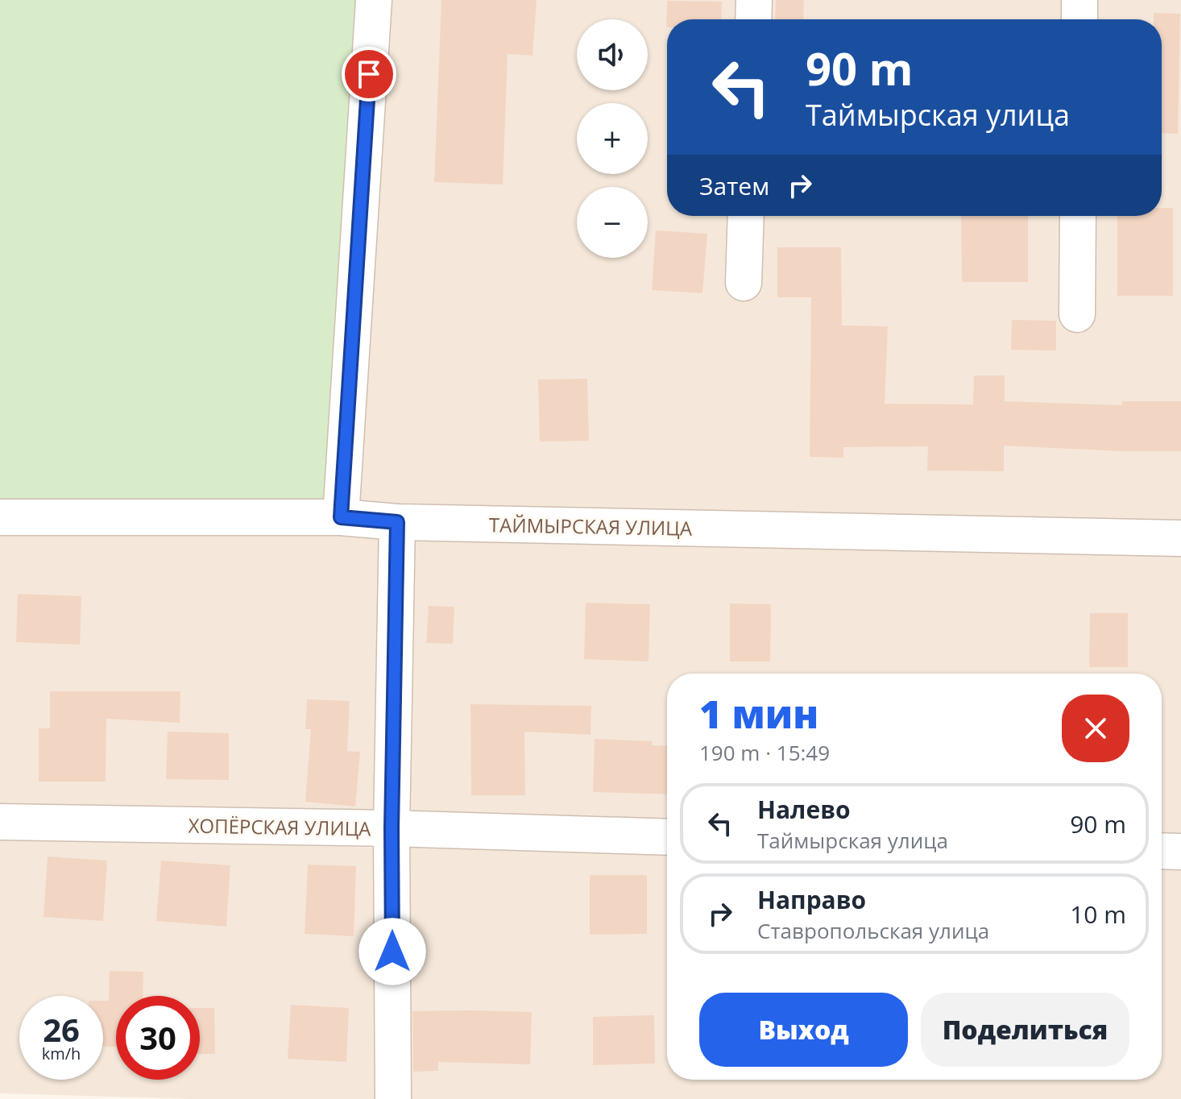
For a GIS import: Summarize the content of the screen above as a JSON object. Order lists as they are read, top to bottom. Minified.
{"streets":{"street":["ТАЙМЫРСКАЯ УЛИЦА","ХОПЁРСКАЯ УЛИЦА"]},"page":{"map_buttons":["+","−"],"turn":["90 m","Таймырская улица"],"then":"Затем","heading":["1 мин","190 m · 15:49"],"list":[{"name":"Налево","note":"Таймырская улица","value":"90 m"},{"name":"Направо","note":"Ставропольская улица","value":"10 m"}],"buttons":["Выход","Поделиться"],"speed":"26 km/h","limit":"30"}}
